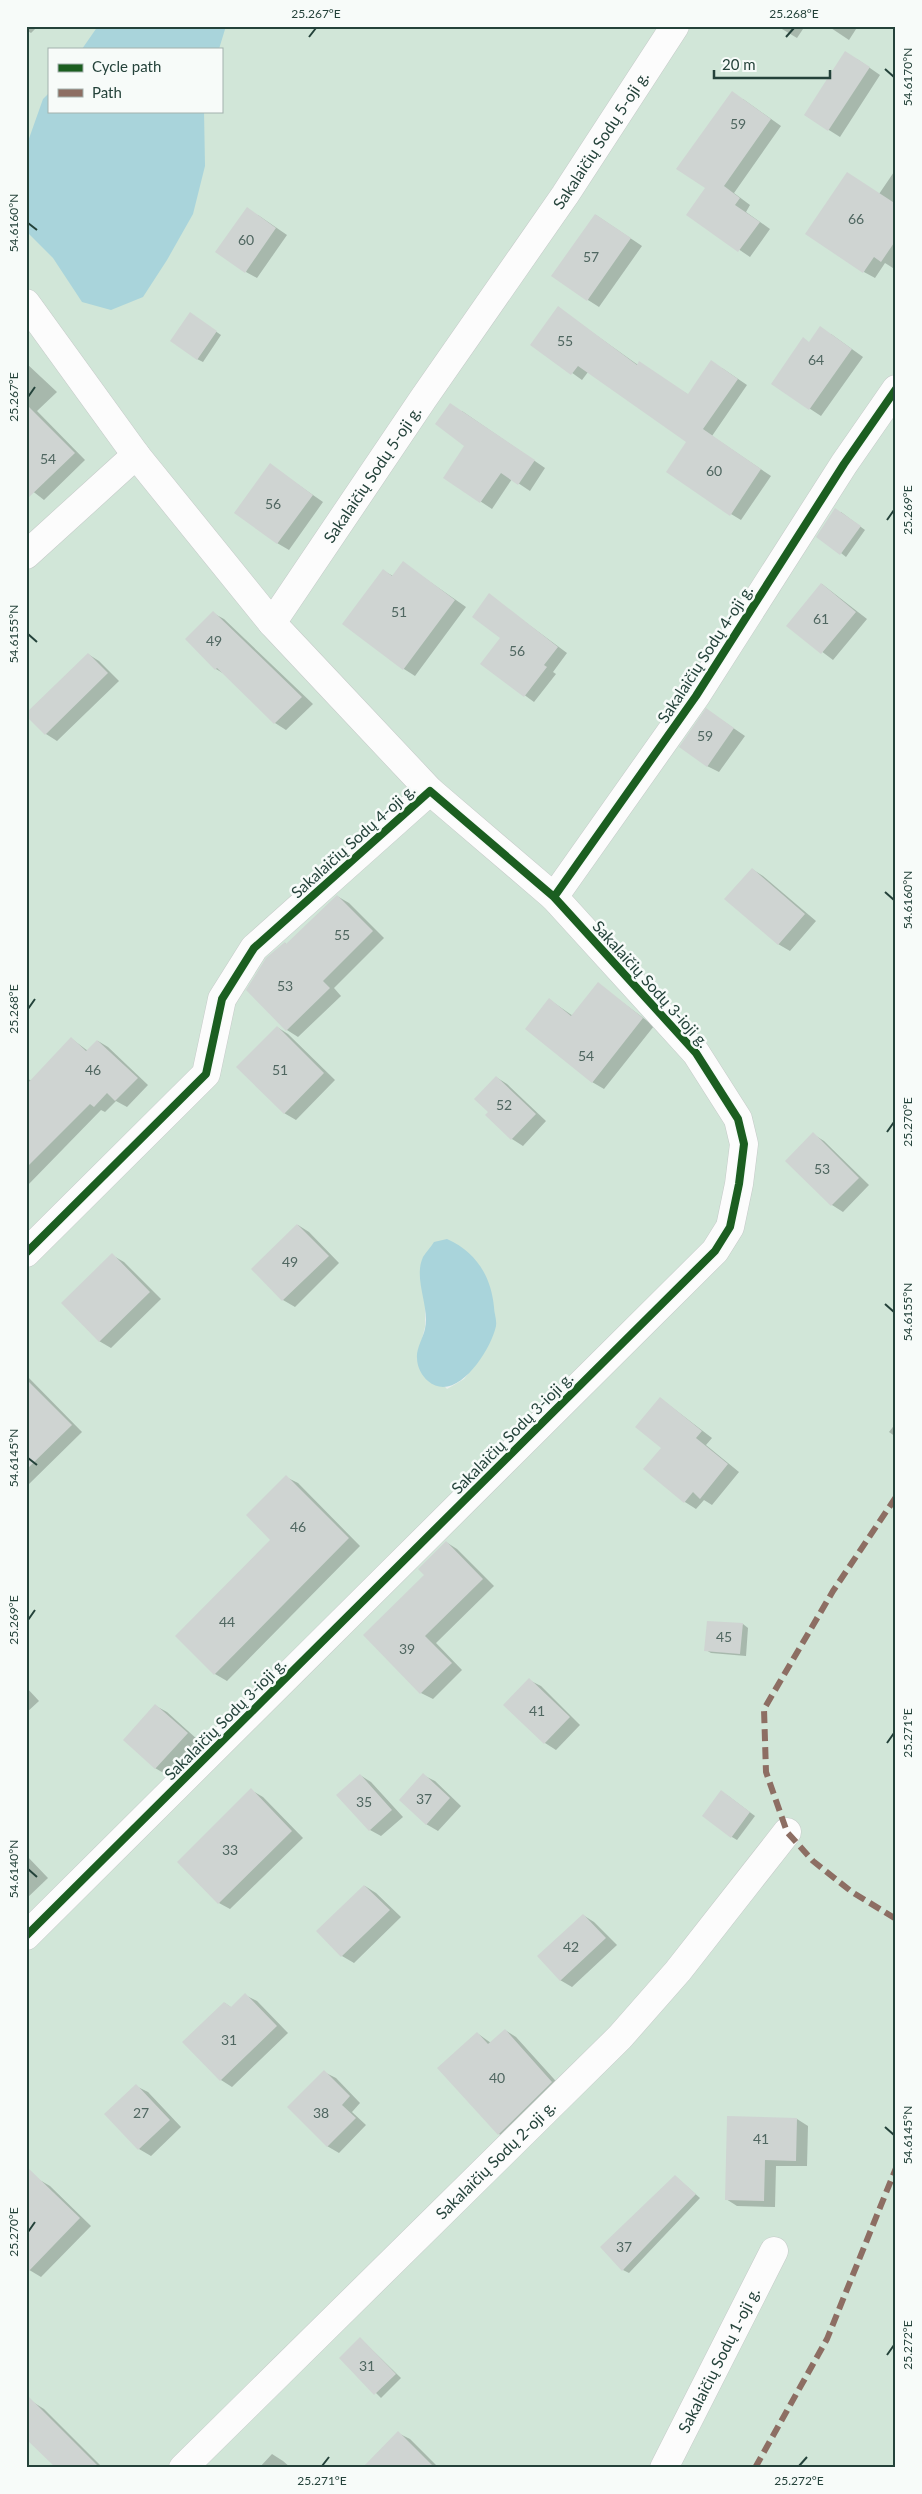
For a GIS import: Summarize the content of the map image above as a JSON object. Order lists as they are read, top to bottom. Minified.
{"streets":{"street":["Sakalaičių Sodų 5-oji g.","Sakalaičių Sodų 4-oji g.","Sakalaičių Sodų 3-ioji g.","Sakalaičių Sodų 2-oji g.","Sakalaičių Sodų 1-oji g."]},"crossings":[["Sakalaičių Sodų 4-oji g.","Sakalaičių Sodų 3-ioji g."]],"house_numbers":["59","66","60","57","55","64","54","60","56","51","61","49","56","59","55","53","54","46","51","52","53","49","46","44","45","39","41","37","35","33","42","31","40","27","38","41","37","31"],"legend":["Cycle path","Path"],"scale_bar":"20 m","coordinates":["25.267°E","25.268°E","54.6170°N","54.6160°N","25.269°E","54.6155°N","25.270°E","54.6145°N","25.271°E","54.6140°N","25.272°E"]}
